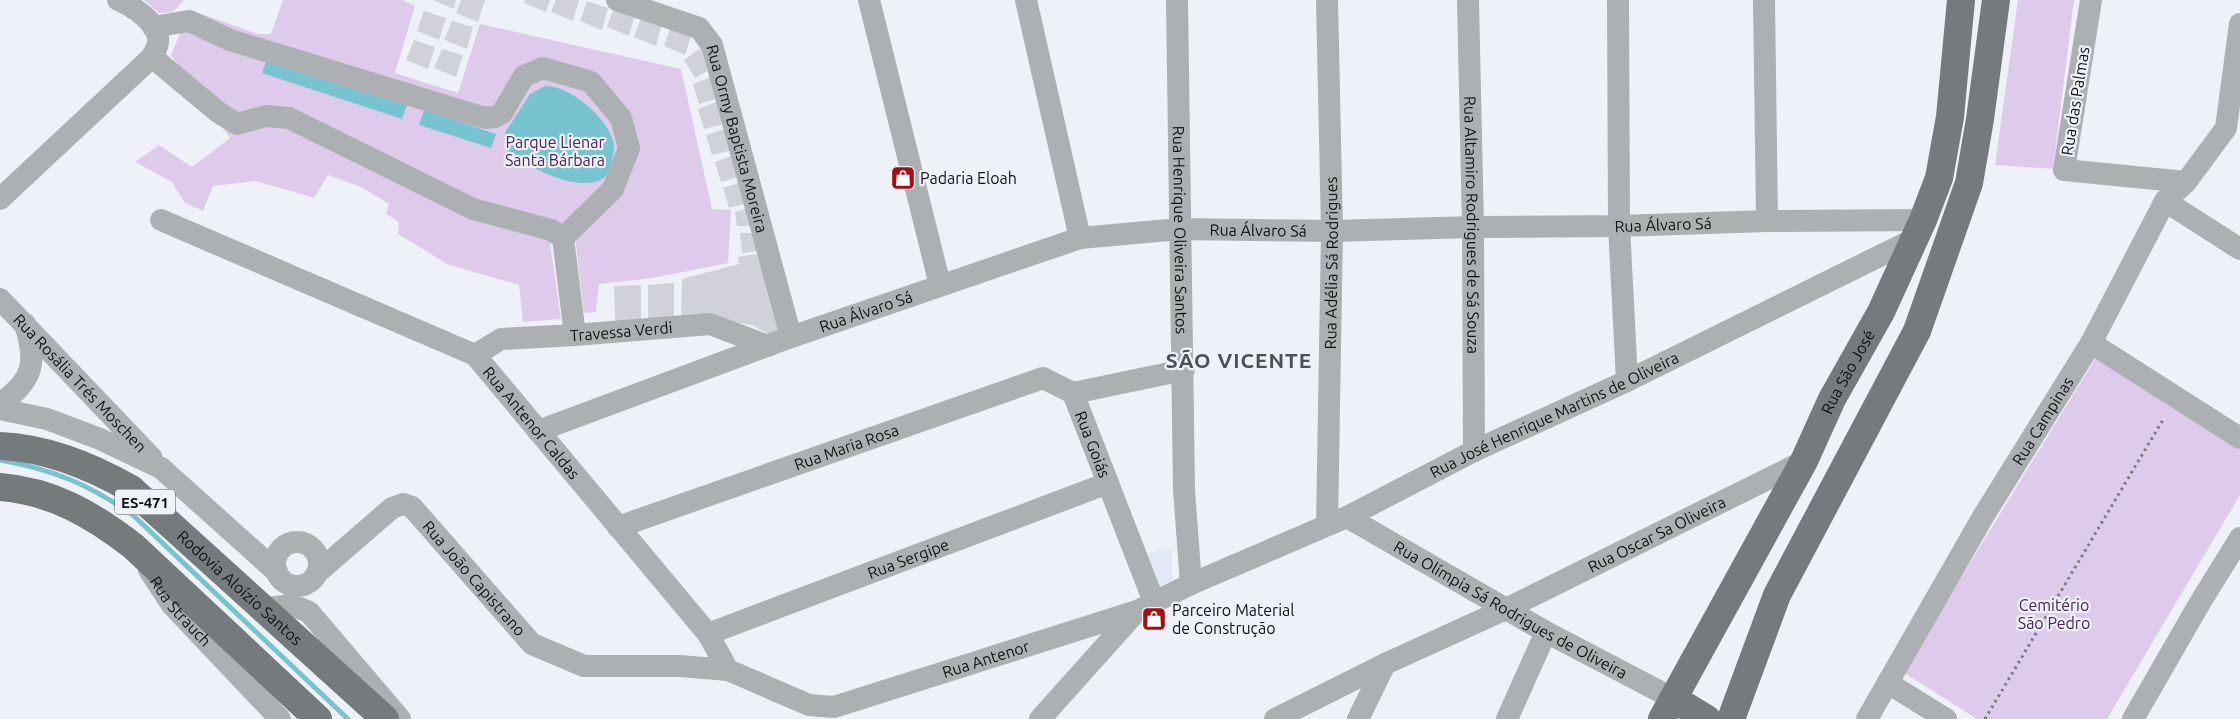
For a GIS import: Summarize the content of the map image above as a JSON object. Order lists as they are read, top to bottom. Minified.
{"streets":{"main road":["Rua São José","ES-471","Rodovia Aloízio Santos"],"street":["Rua das Palmas","Rua Ormy Baptista Moreira","Rua Altamiro Rodrigues de Sá Souza","Rua Álvaro Sá","Rua Henrique Oliveira Santos","Rua Adélia Sá Rodrigues","Travessa Verdi","Rua Rosália Trés Moschen","Rua José Henrique Martins de Oliveira","Rua Campinas","Rua Antenor Caldas","Rua Goiás","Rua Maria Rosa","Rua Oscar Sa Oliveira","Rua Sergipe","Rua João Capistrano","Rua Olímpia Sá Rodrigues de Oliveira","Rua Strauch","Rua Antenor"]},"crossings":[["Rua das Palmas","Rua Campinas"],["Rua Ormy Baptista Moreira","Rua Álvaro Sá"],["Rua Altamiro Rodrigues de Sá Souza","Rua Álvaro Sá"],["Rua Altamiro Rodrigues de Sá Souza","Rua José Henrique Martins de Oliveira"],["Rua Álvaro Sá","Rua Henrique Oliveira Santos"],["Rua Álvaro Sá","Rua Adélia Sá Rodrigues"],["Rua Álvaro Sá","Travessa Verdi"],["Rua Álvaro Sá","Rua São José"],["Rua Álvaro Sá","Rua José Henrique Martins de Oliveira"],["Rua Álvaro Sá","Rua Antenor Caldas"],["Rua Henrique Oliveira Santos","Rua José Henrique Martins de Oliveira"],["Rua Henrique Oliveira Santos","Rua Goiás"],["Rua Adélia Sá Rodrigues","Rua José Henrique Martins de Oliveira"],["Rua Adélia Sá Rodrigues","Rua Olímpia Sá Rodrigues de Oliveira"],["Travessa Verdi","Rua Antenor Caldas"],["Rua São José","Rua José Henrique Martins de Oliveira"],["Rua São José","Rua Oscar Sa Oliveira"],["Rua São José","Rua Olímpia Sá Rodrigues de Oliveira"],["Rua José Henrique Martins de Oliveira","Rua Olímpia Sá Rodrigues de Oliveira"],["Rua Antenor Caldas","Rua Maria Rosa"],["Rua Antenor Caldas","Rua Sergipe"],["Rua Antenor Caldas","Rua João Capistrano"],["Rua Antenor Caldas","Rua Antenor"],["Rua Goiás","Rua Maria Rosa"],["Rua Goiás","Rua Sergipe"],["Rua Goiás","Rua Antenor"],["Rua Oscar Sa Oliveira","Rua Olímpia Sá Rodrigues de Oliveira"],["Rua João Capistrano","Rua Antenor"],["Rodovia Aloízio Santos","Rua Strauch"]],"districts":["SÃO VICENTE"],"parks":["Parque Lienar Santa Bárbara","Cemitério São Pedro"],"places":{"shop":["Padaria Eloah","Parceiro Material de Construção"]}}
